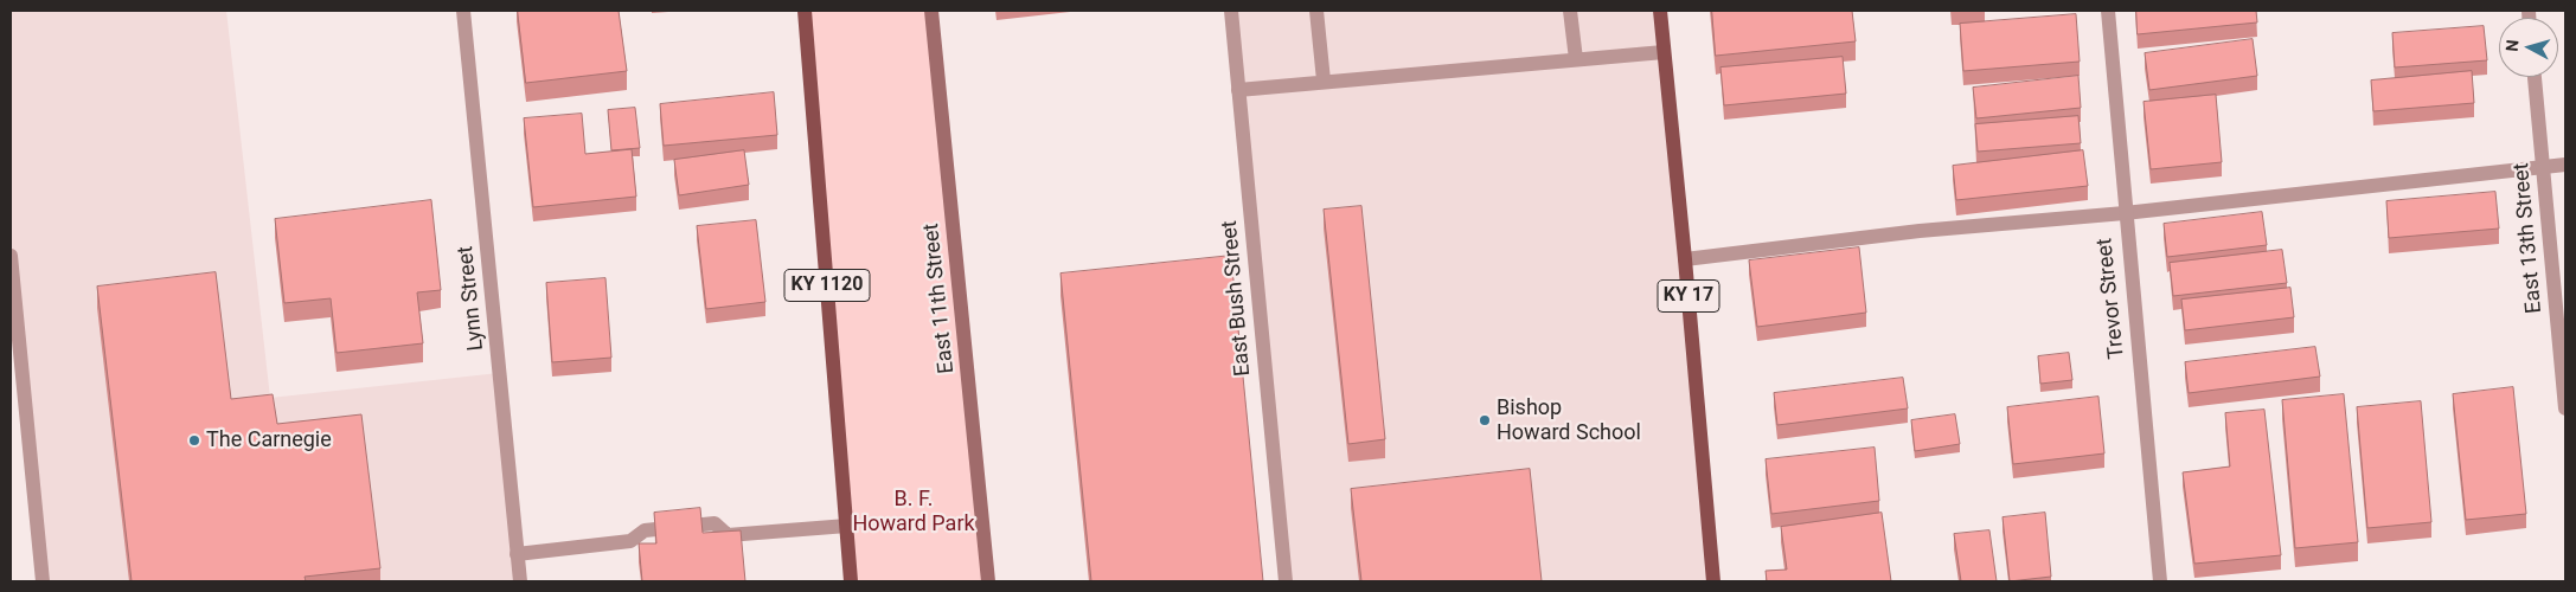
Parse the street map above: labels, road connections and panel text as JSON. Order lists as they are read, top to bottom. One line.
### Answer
{"streets":{"main road":["KY 1120","KY 17","East 11th Street"],"street":["East 13th Street","Lynn Street","East Bush Street","Trevor Street"]},"parks":["B. F. Howard Park"],"places":["Bishop Howard School","The Carnegie"],"north":"left"}
